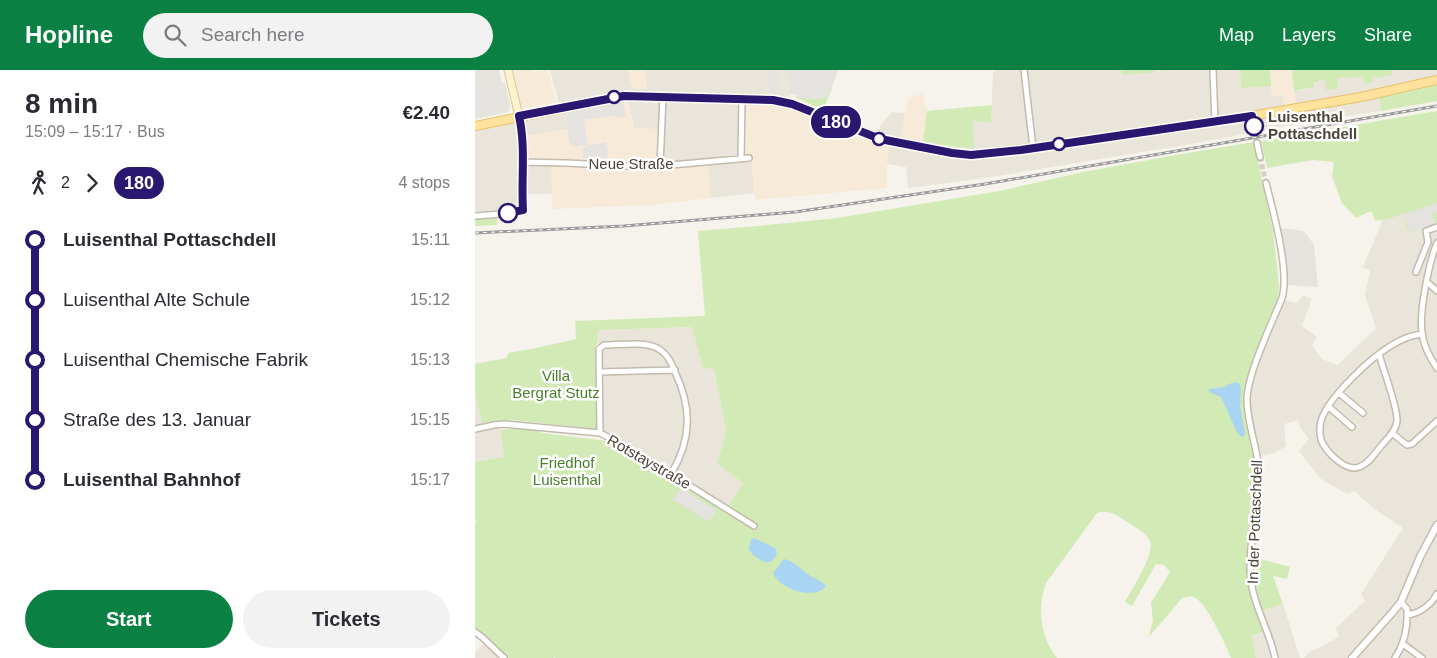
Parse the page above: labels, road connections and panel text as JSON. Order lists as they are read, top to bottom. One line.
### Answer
{"streets":{"street":["Neue Straße","Rotstaystraße","In der Pottaschdell"]},"parks":["Villa Bergrat Stutz","Friedhof Luisenthal"],"places":["Luisenthal Pottaschdell"],"lines":["bus line 180"],"page":{"header":"Hopline","search":"Search here","nav":["Map","Layers","Share"],"heading":["8 min","15:09 – 15:17 · Bus","€2.40"],"on_map":"180","legs":["2","180","4 stops"],"list":[{"name":"Luisenthal Pottaschdell","value":"15:11"},{"name":"Luisenthal Alte Schule","value":"15:12"},{"name":"Luisenthal Chemische Fabrik","value":"15:13"},{"name":"Straße des 13. Januar","value":"15:15"},{"name":"Luisenthal Bahnhof","value":"15:17"}],"buttons":["Start","Tickets"]}}
